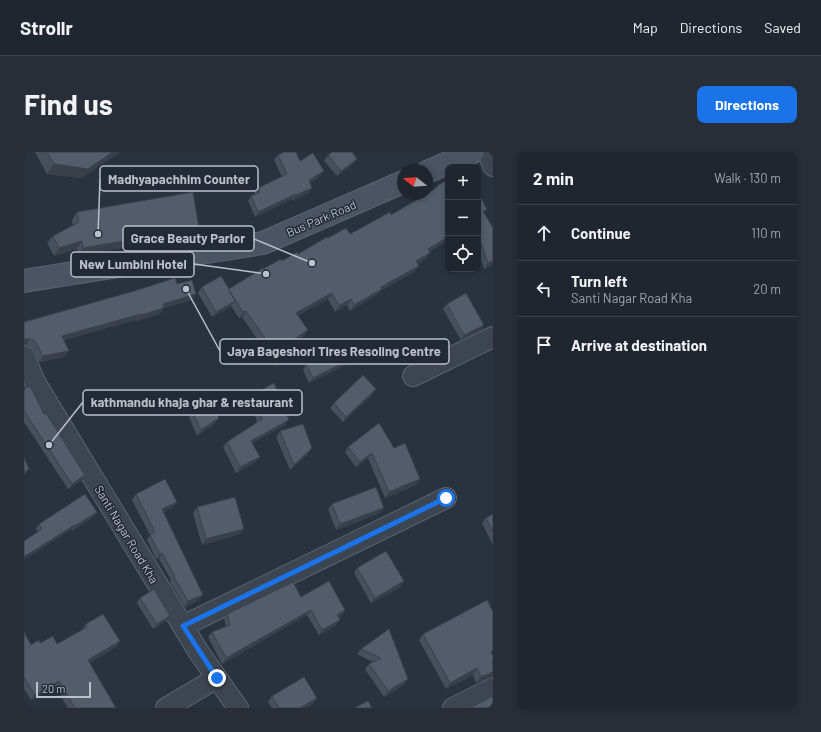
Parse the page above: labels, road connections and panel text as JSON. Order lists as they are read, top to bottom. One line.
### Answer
{"streets":{"main road":["Bus Park Road"],"street":["Santi Nagar Road Kha"]},"places":["Madhyapachhim Counter","Grace Beauty Parlor","New Lumbini Hotel","Jaya Bageshori Tires Resoling Centre","kathmandu khaja ghar & restaurant"],"scale_bar":"20 m","north":"left","page":{"header":"Strollr","nav":["Map","Directions","Saved"],"buttons":"Directions","title":"Find us","heading":["2 min","Walk · 130 m"],"map_buttons":["+","−"],"list":[["Continue","110 m"],["Turn left","Santi Nagar Road Kha","20 m"],"Arrive at destination"],"scale":"20 m"}}
